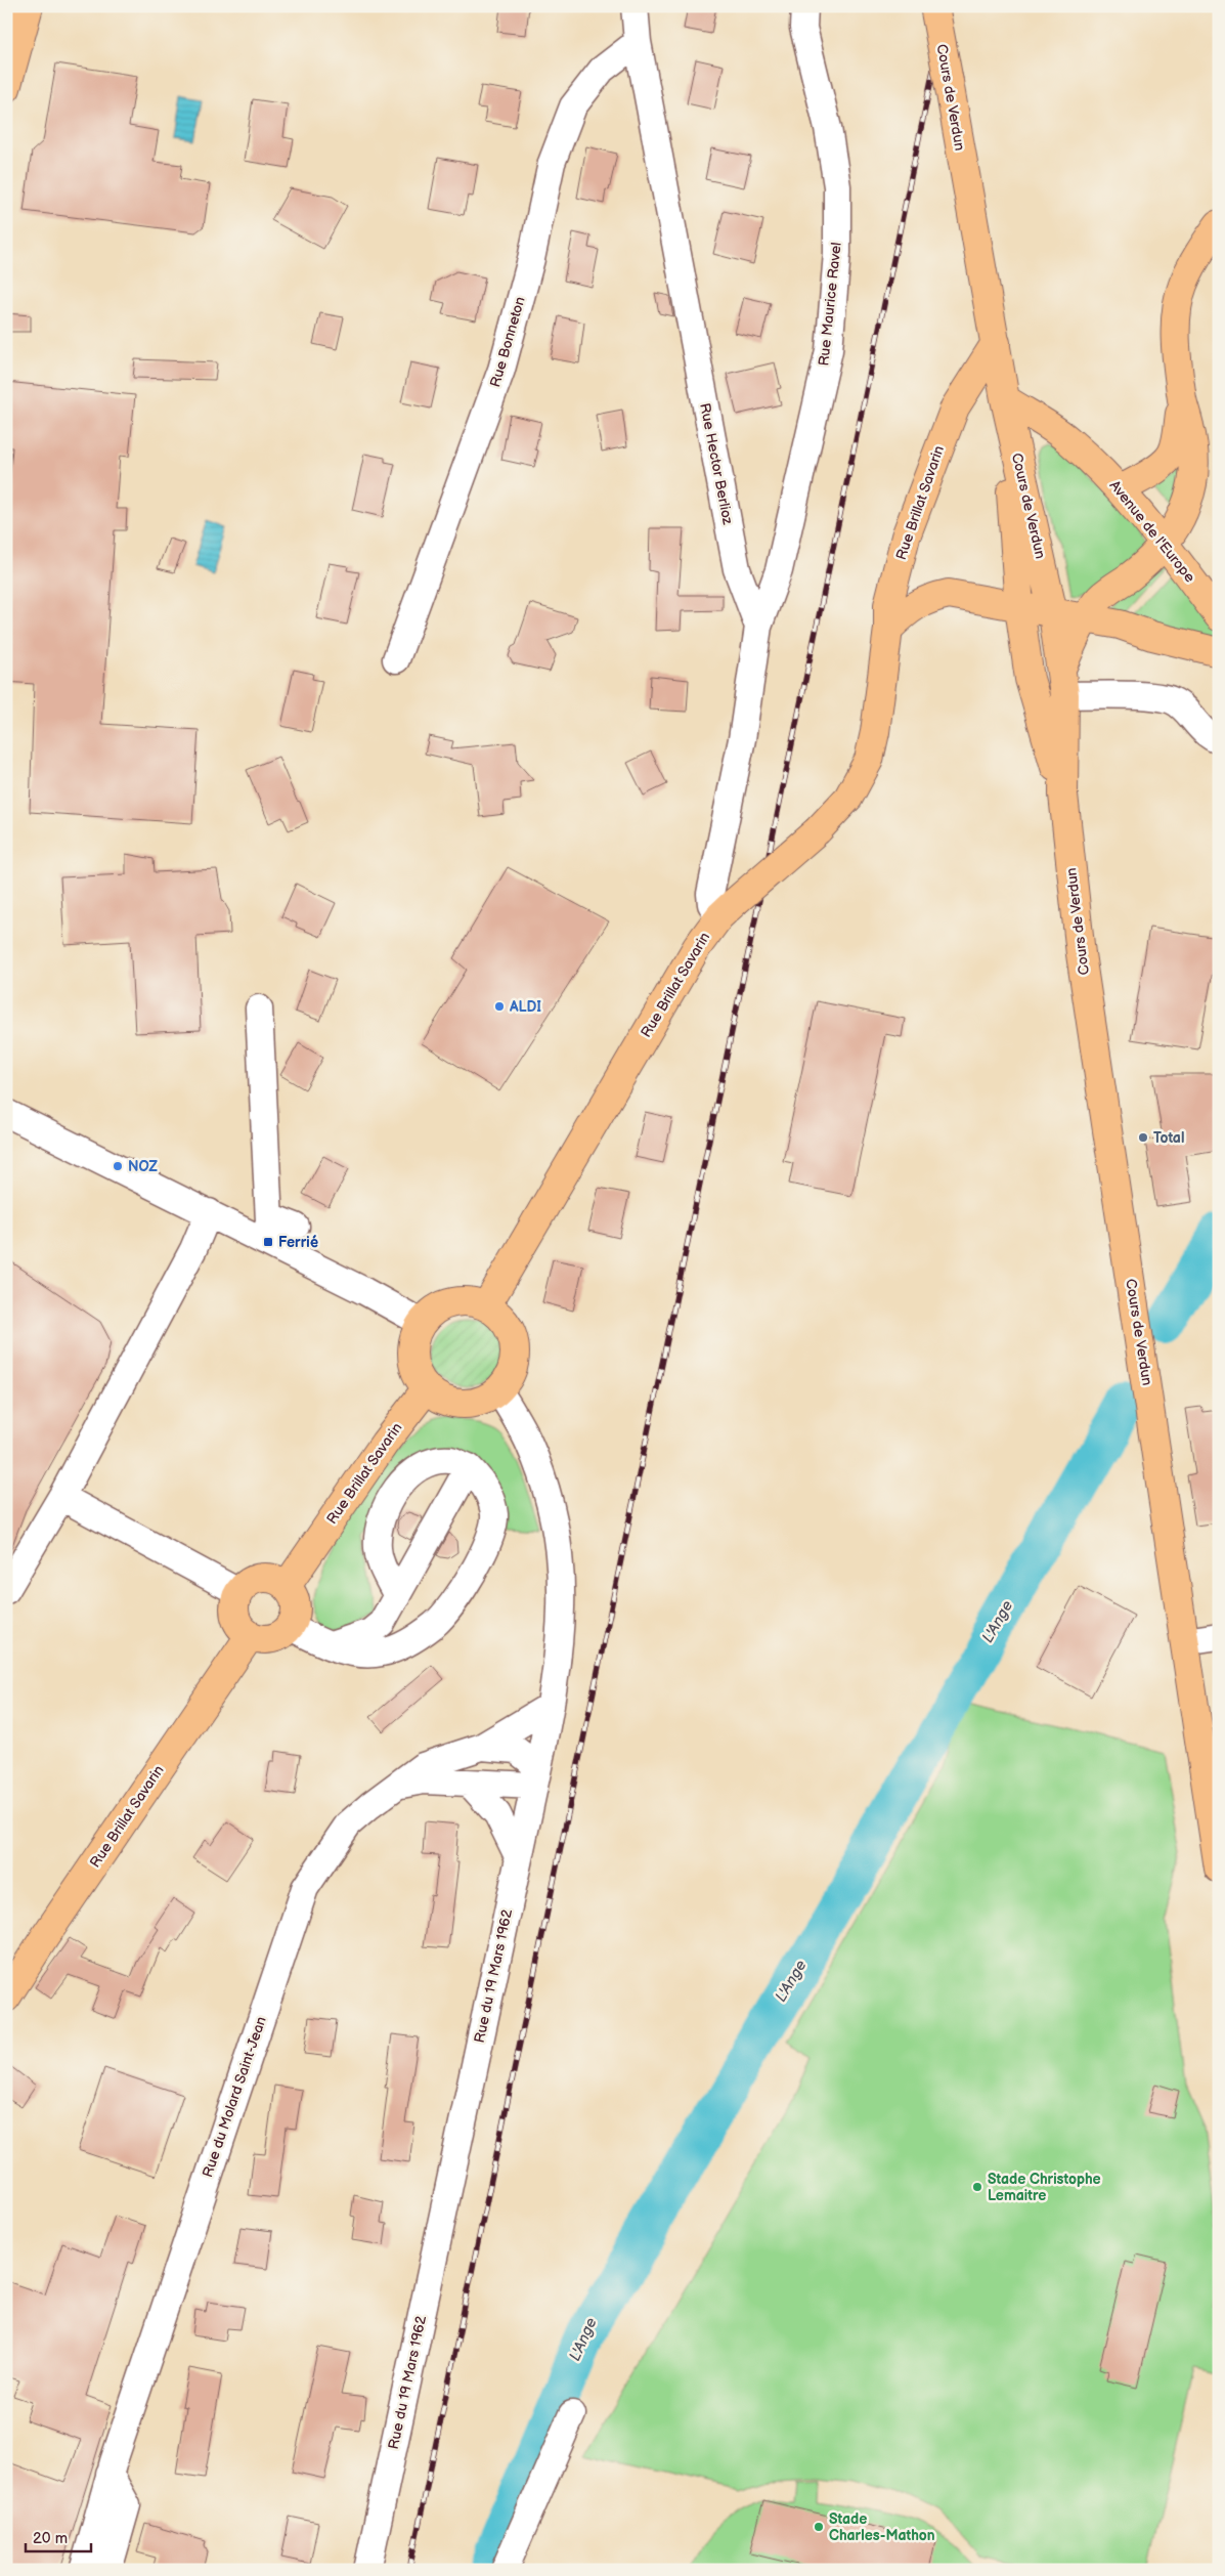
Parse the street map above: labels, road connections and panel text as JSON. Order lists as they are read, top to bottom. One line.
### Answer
{"streets":{"main road":["Cours de Verdun","Rue Brillat Savarin","Avenue de l'Europe"],"street":["Rue Maurice Ravel","Rue Bonneton","Rue Hector Berlioz","Rue du 19 Mars 1962","Rue du Molard Saint-Jean"]},"crossings":[["Cours de Verdun","Rue Brillat Savarin"],["Cours de Verdun","Avenue de l'Europe"],["Rue Maurice Ravel","Rue Hector Berlioz"],["Rue Bonneton","Rue Hector Berlioz"],["Rue Hector Berlioz","Rue Brillat Savarin"],["Rue Brillat Savarin","Rue du 19 Mars 1962"],["Rue du 19 Mars 1962","Rue du Molard Saint-Jean"]],"water":["L'Ange"],"places":{"other":["ALDI","Total","NOZ","Stade Christophe Lemaitre","Stade Charles-Mathon"],"transit":["Ferrié"]},"scale_bar":"20 m"}
